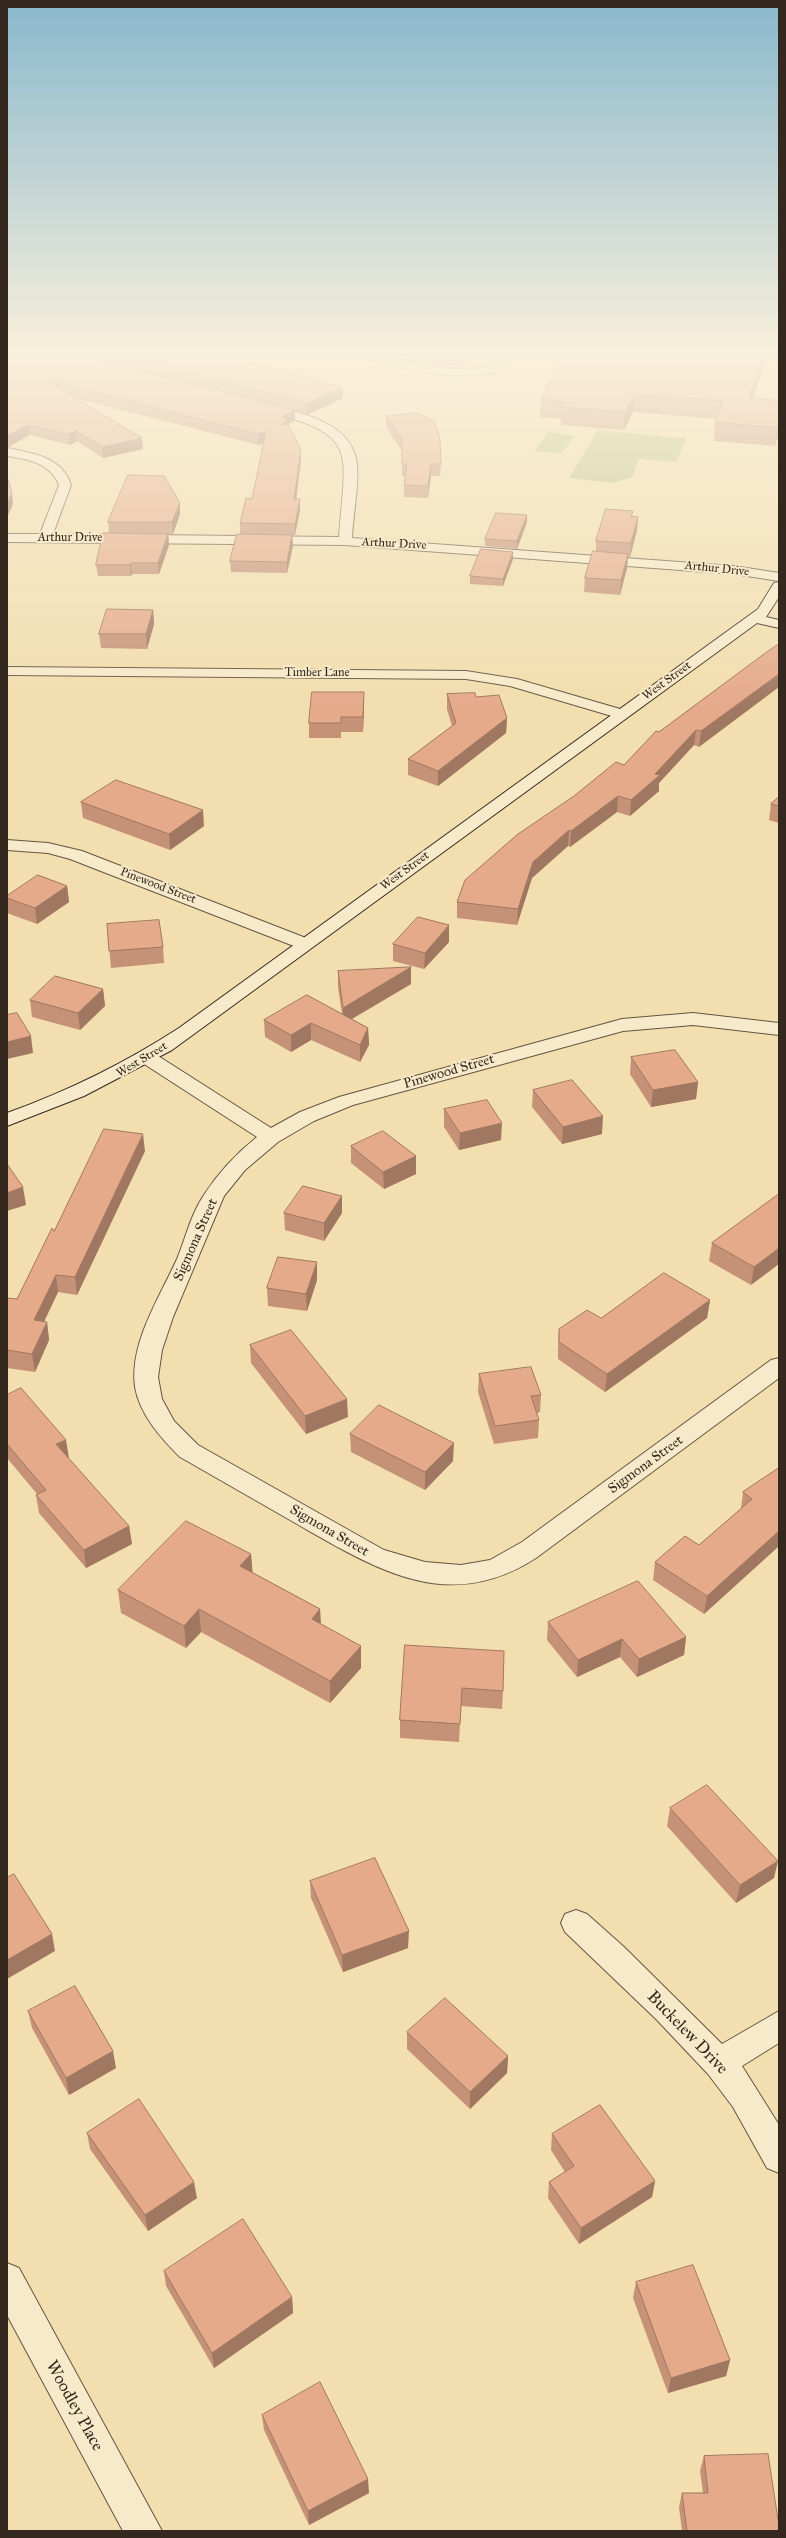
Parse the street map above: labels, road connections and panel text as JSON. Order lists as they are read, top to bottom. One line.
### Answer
{"streets":{"street":["Arthur Drive","Timber Lane","West Street","Pinewood Street","Sigmona Street","Buckelew Drive","Woodley Place"]},"crossings":[["Timber Lane","West Street"],["West Street","Pinewood Street"],["Pinewood Street","Sigmona Street"]]}
